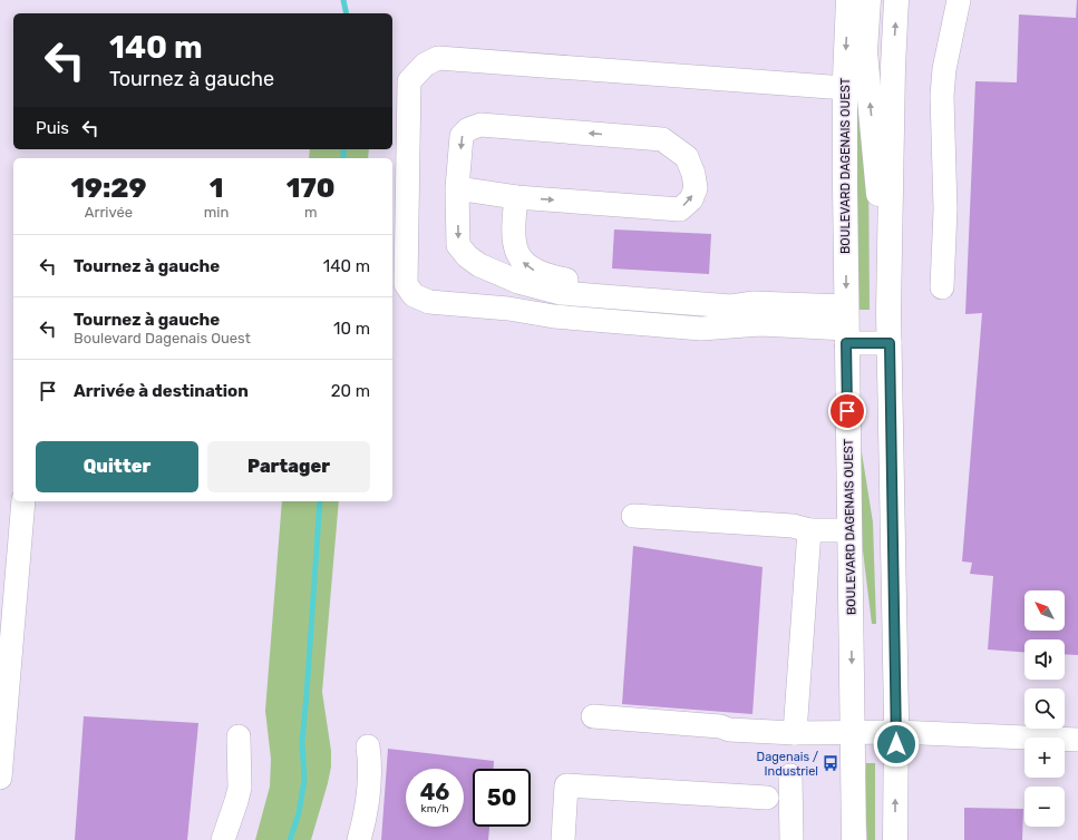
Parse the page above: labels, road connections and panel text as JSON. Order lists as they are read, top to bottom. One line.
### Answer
{"streets":{"main road":["BOULEVARD DAGENAIS OUEST"]},"places":{"bus stop":["Dagenais / Industriel"]},"north":"top left","page":{"turn":["140 m","Tournez à gauche"],"then":"Puis","eta":["19:29","Arrivée","1","min","170","m"],"list":[{"name":"Tournez à gauche","value":"140 m"},{"name":"Tournez à gauche","note":"Boulevard Dagenais Ouest","value":"10 m"},{"name":"Arrivée à destination","value":"20 m"}],"buttons":["Quitter","Partager"],"map_buttons":["+","−"],"speed":"46 km/h","limit":"50"}}
